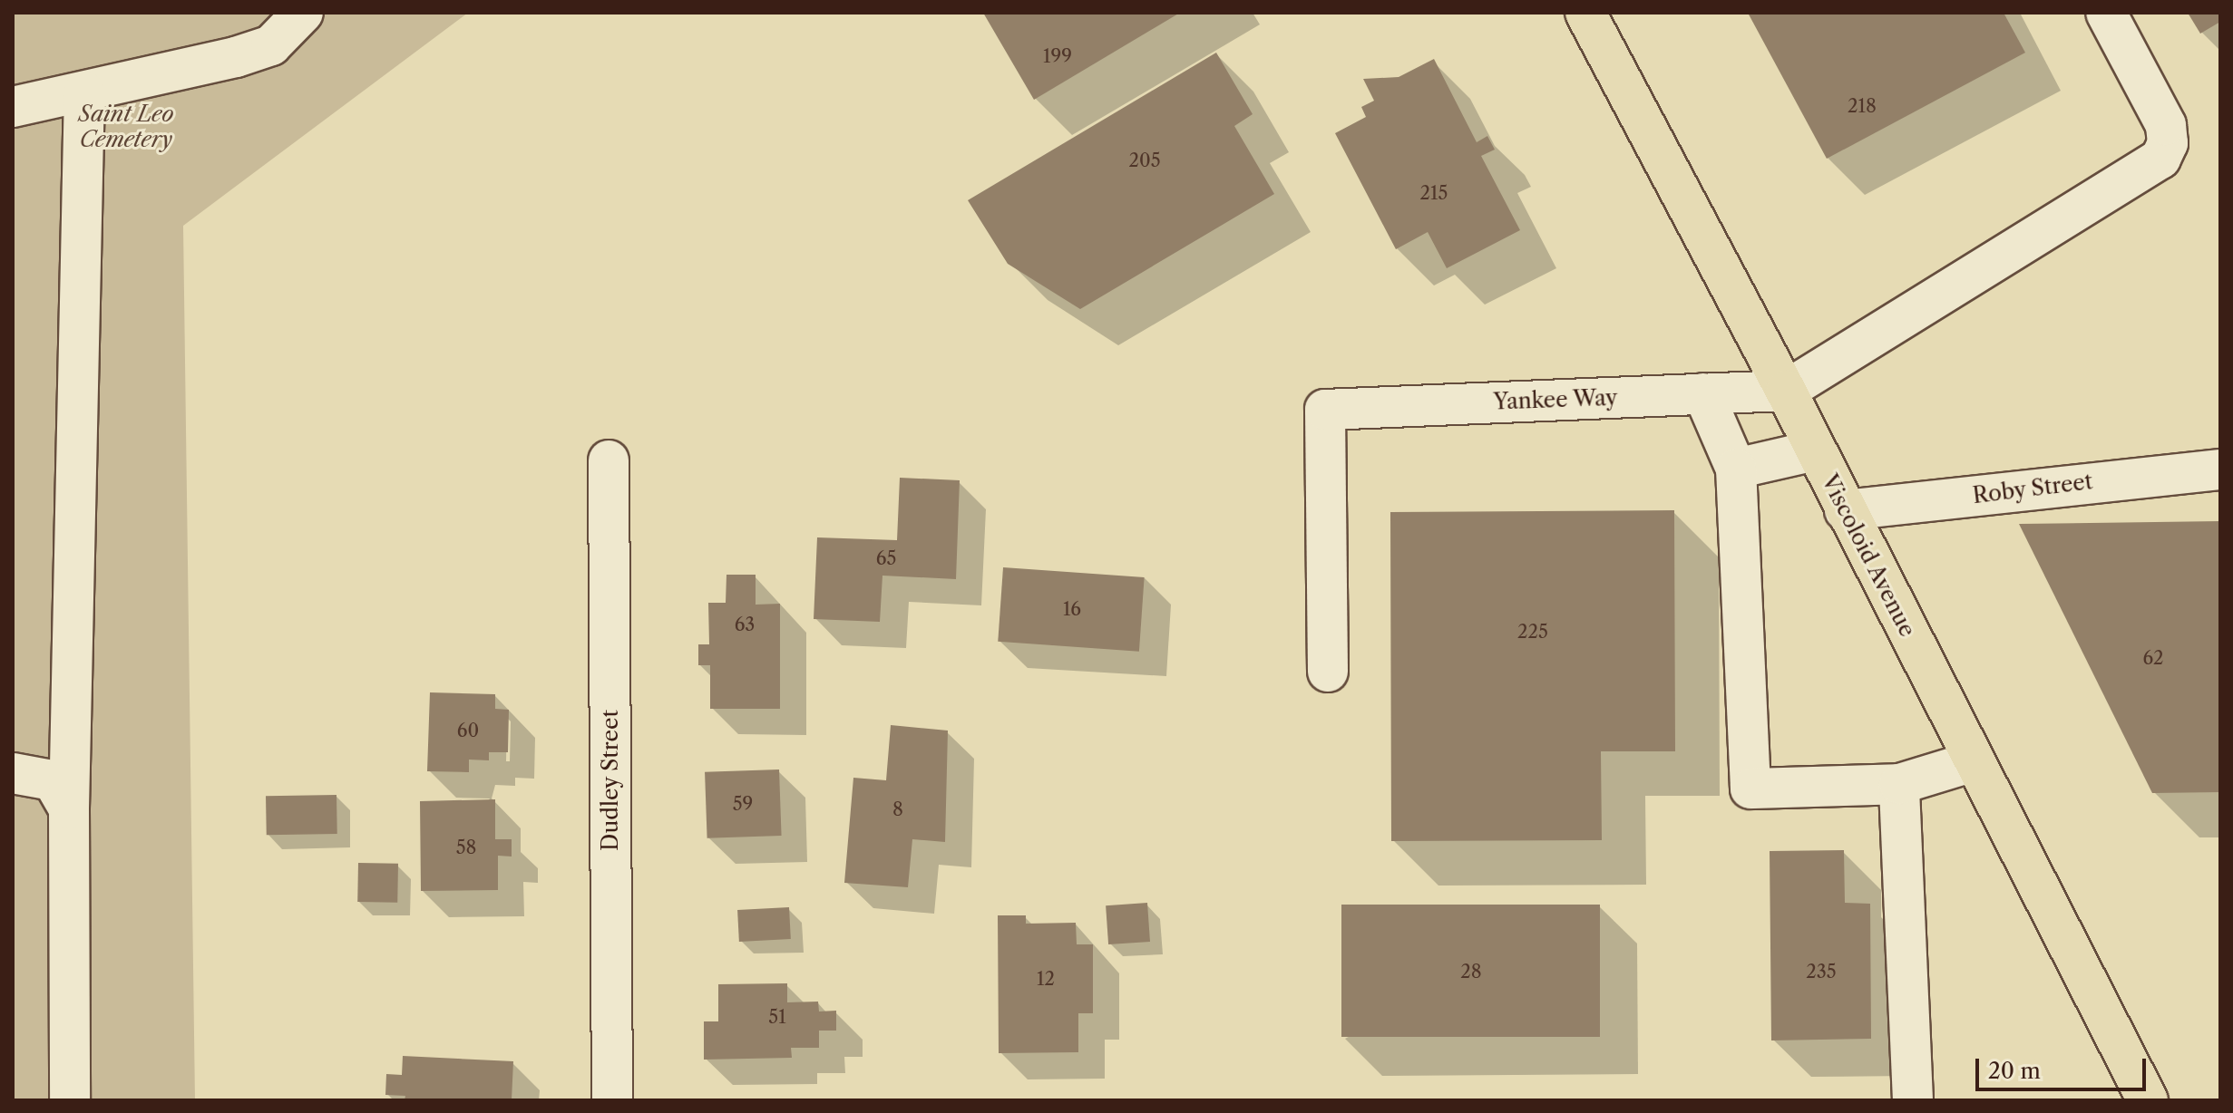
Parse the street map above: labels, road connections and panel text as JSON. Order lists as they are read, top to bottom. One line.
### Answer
{"streets":{"main road":["Viscoloid Avenue"],"street":["Yankee Way","Roby Street","Dudley Street"]},"crossings":[["Yankee Way","Viscoloid Avenue"],["Roby Street","Viscoloid Avenue"]],"parks":["Saint Leo Cemetery"],"house_numbers":["199","218","205","215","65","16","63","225","62","60","59","8","58","28","235","12","51"],"scale_bar":"20 m"}
